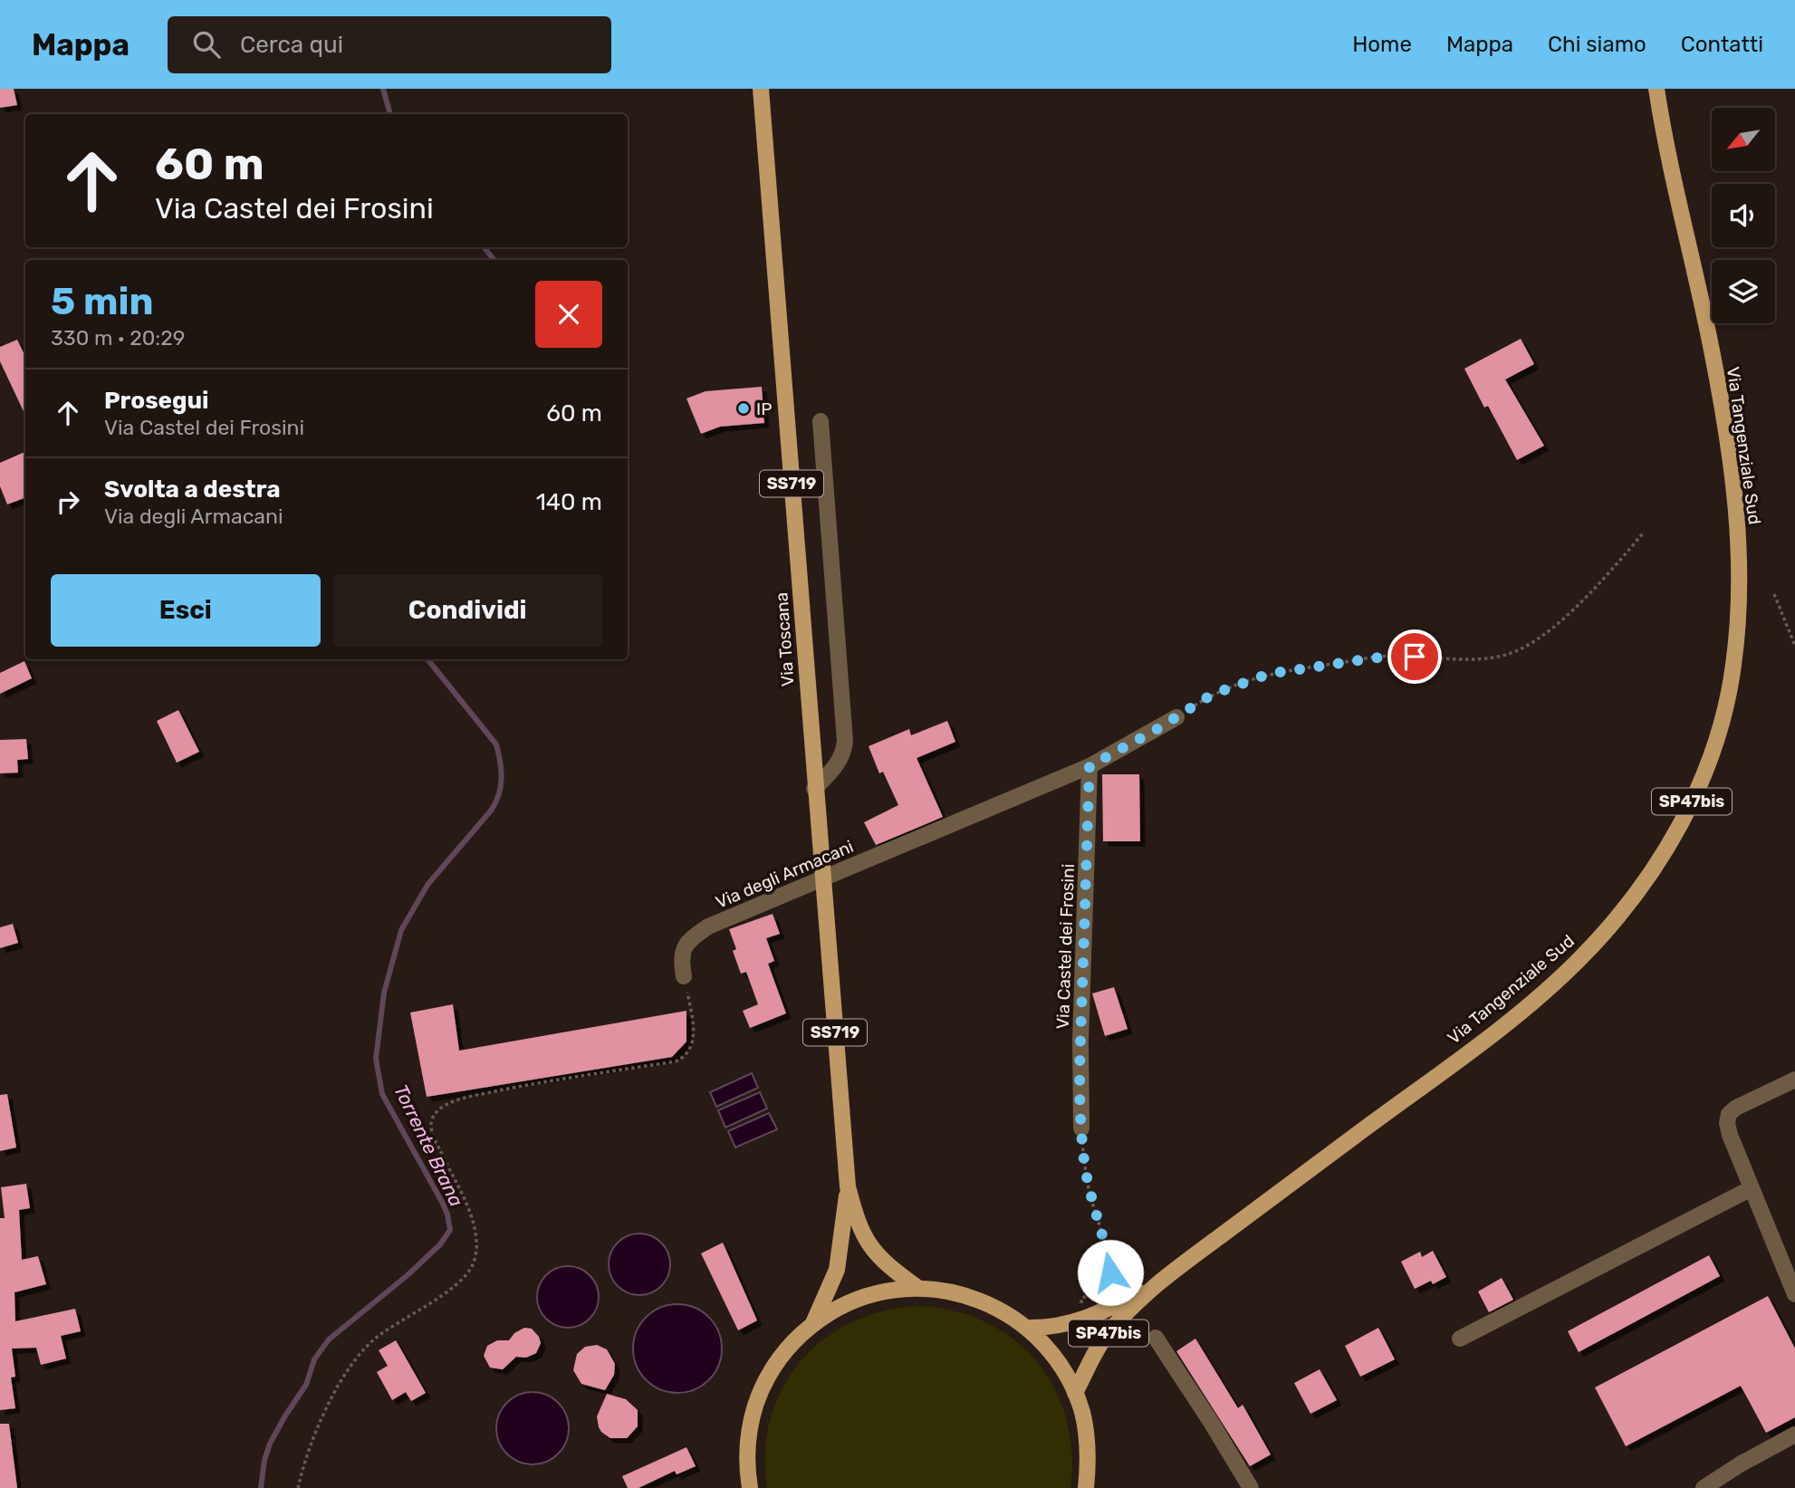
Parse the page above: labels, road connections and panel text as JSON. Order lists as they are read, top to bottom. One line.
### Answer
{"streets":{"main road":["Via Tangenziale Sud","SS719","Via Toscana","SP47bis"],"street":["Via degli Armacani","Via Castel dei Frosini"]},"crossings":[["Via Tangenziale Sud","SS719"],["SS719","Via Toscana"],["Via Toscana","Via degli Armacani"],["Via degli Armacani","Via Castel dei Frosini"]],"water":["Torrente Brana"],"places":["IP"],"north":"bottom left","page":{"header":"Mappa","search":"Cerca qui","nav":["Home","Mappa","Chi siamo","Contatti"],"turn":["60 m","Via Castel dei Frosini"],"heading":["5 min","330 m · 20:29"],"list":[{"name":"Prosegui","note":"Via Castel dei Frosini","value":"60 m"},{"name":"Svolta a destra","note":"Via degli Armacani","value":"140 m"}],"buttons":["Esci","Condividi"]}}
